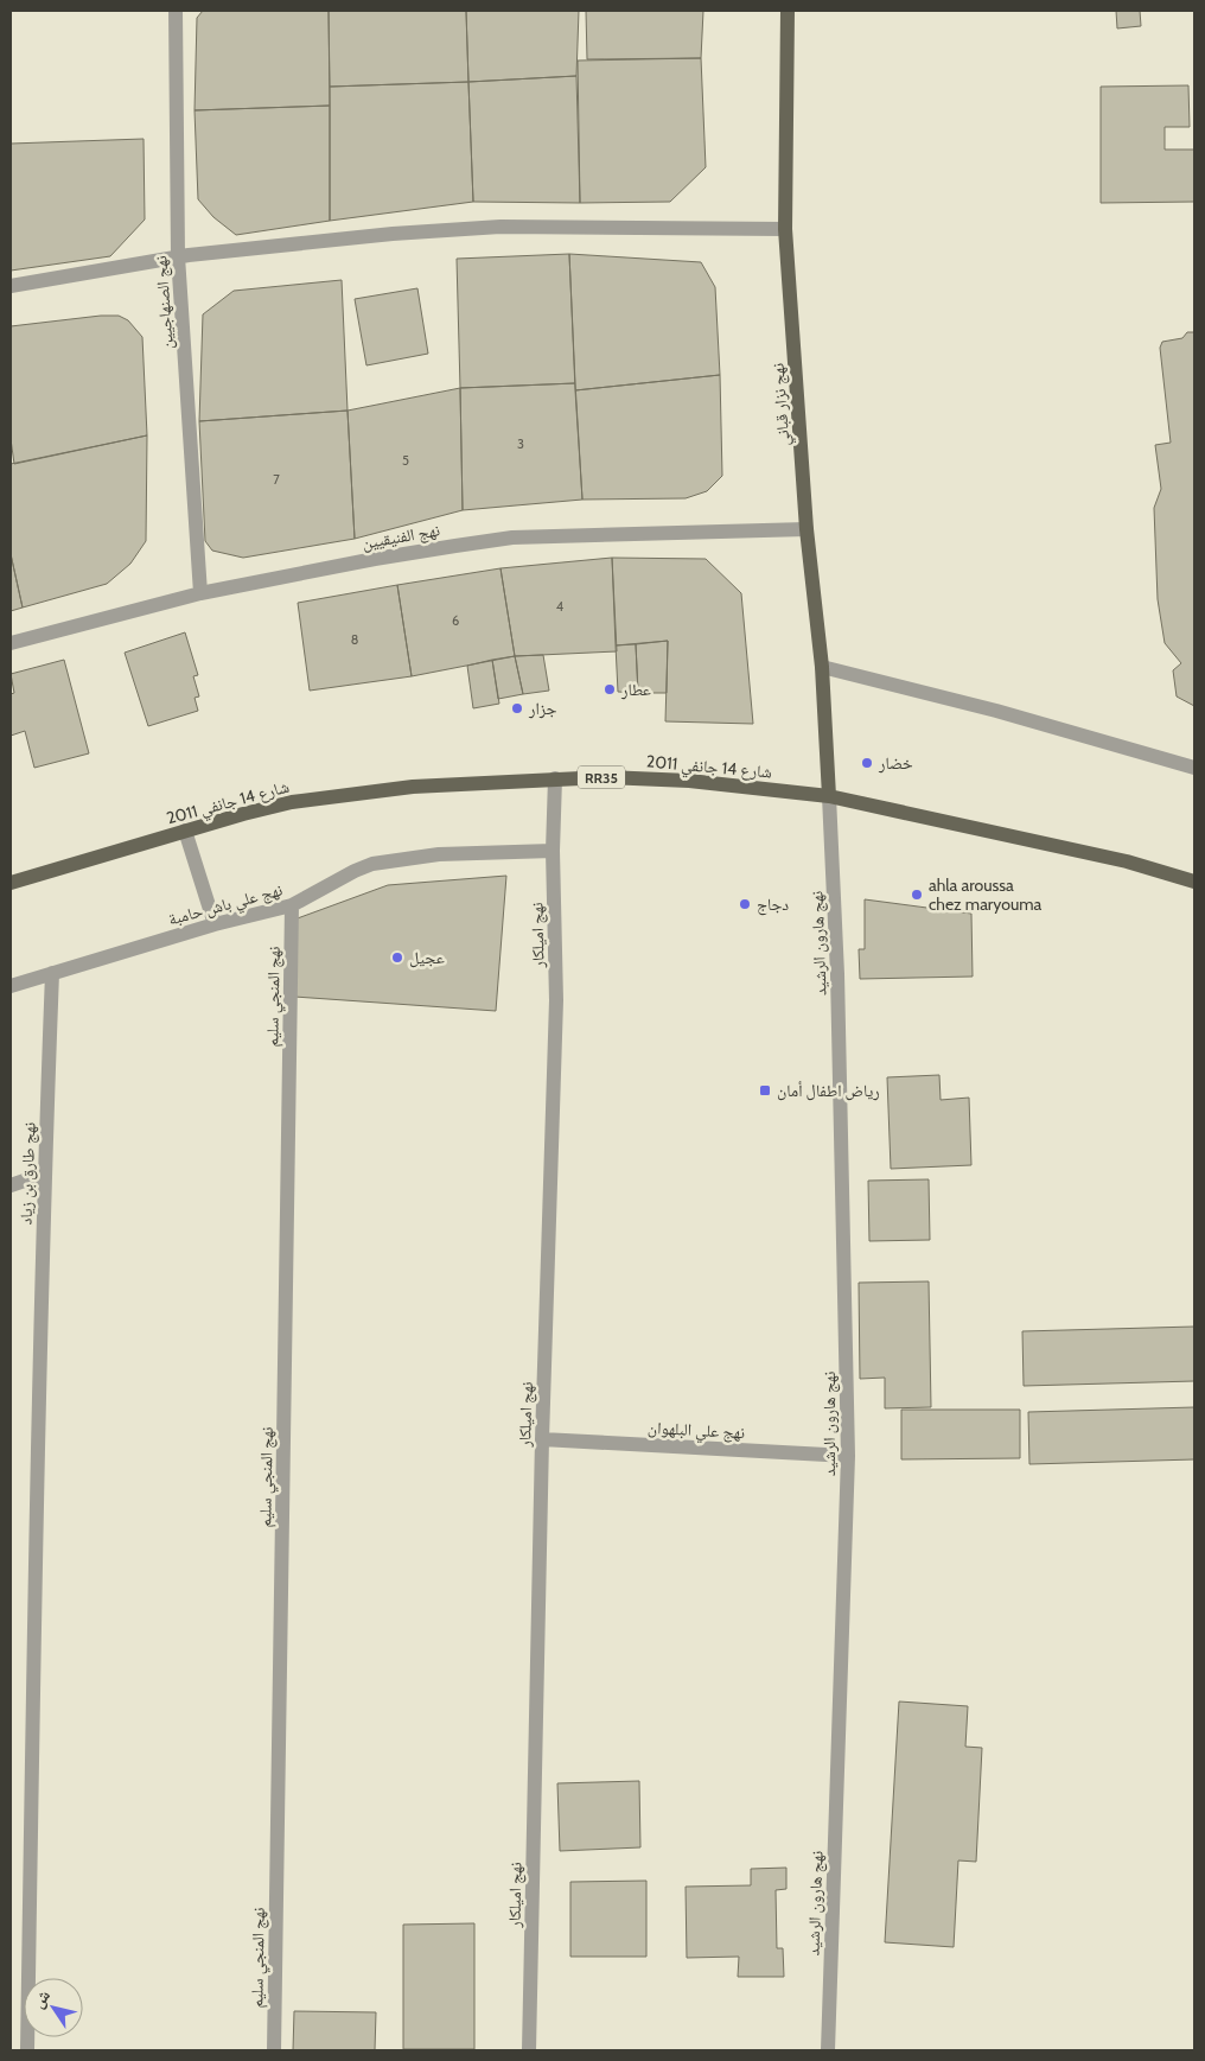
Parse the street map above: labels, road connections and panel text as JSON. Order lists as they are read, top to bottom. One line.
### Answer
{"streets":{"main road":["نهج نزار قباني","شارع 14 جانفي 2011","RR35"],"street":["نهج الصنهاجيين","نهج الفنيقيين","نهج علي باش حامبة","نهج اميلكار","نهج هارون الرشيد","نهج المنجي سليم","نهج طارق بن زياد","نهج علي البلهوان"]},"crossings":[["نهج الصنهاجيين","نهج الفنيقيين"],["نهج نزار قباني","نهج الفنيقيين"],["نهج نزار قباني","شارع 14 جانفي 2011"],["نهج نزار قباني","نهج هارون الرشيد"],["شارع 14 جانفي 2011","نهج اميلكار"],["شارع 14 جانفي 2011","نهج هارون الرشيد"],["نهج علي باش حامبة","نهج اميلكار"],["نهج علي باش حامبة","نهج المنجي سليم"],["نهج علي باش حامبة","نهج طارق بن زياد"],["نهج اميلكار","نهج علي البلهوان"],["نهج هارون الرشيد","نهج علي البلهوان"]],"places":{"other":["عطار","جزار","خضار","ahla aroussa chez maryouma","دجاج","عجيل"],"transit":["رياض اطفال أمان"]},"house_numbers":["3","5","7","4","6","8"],"north":"top left"}
